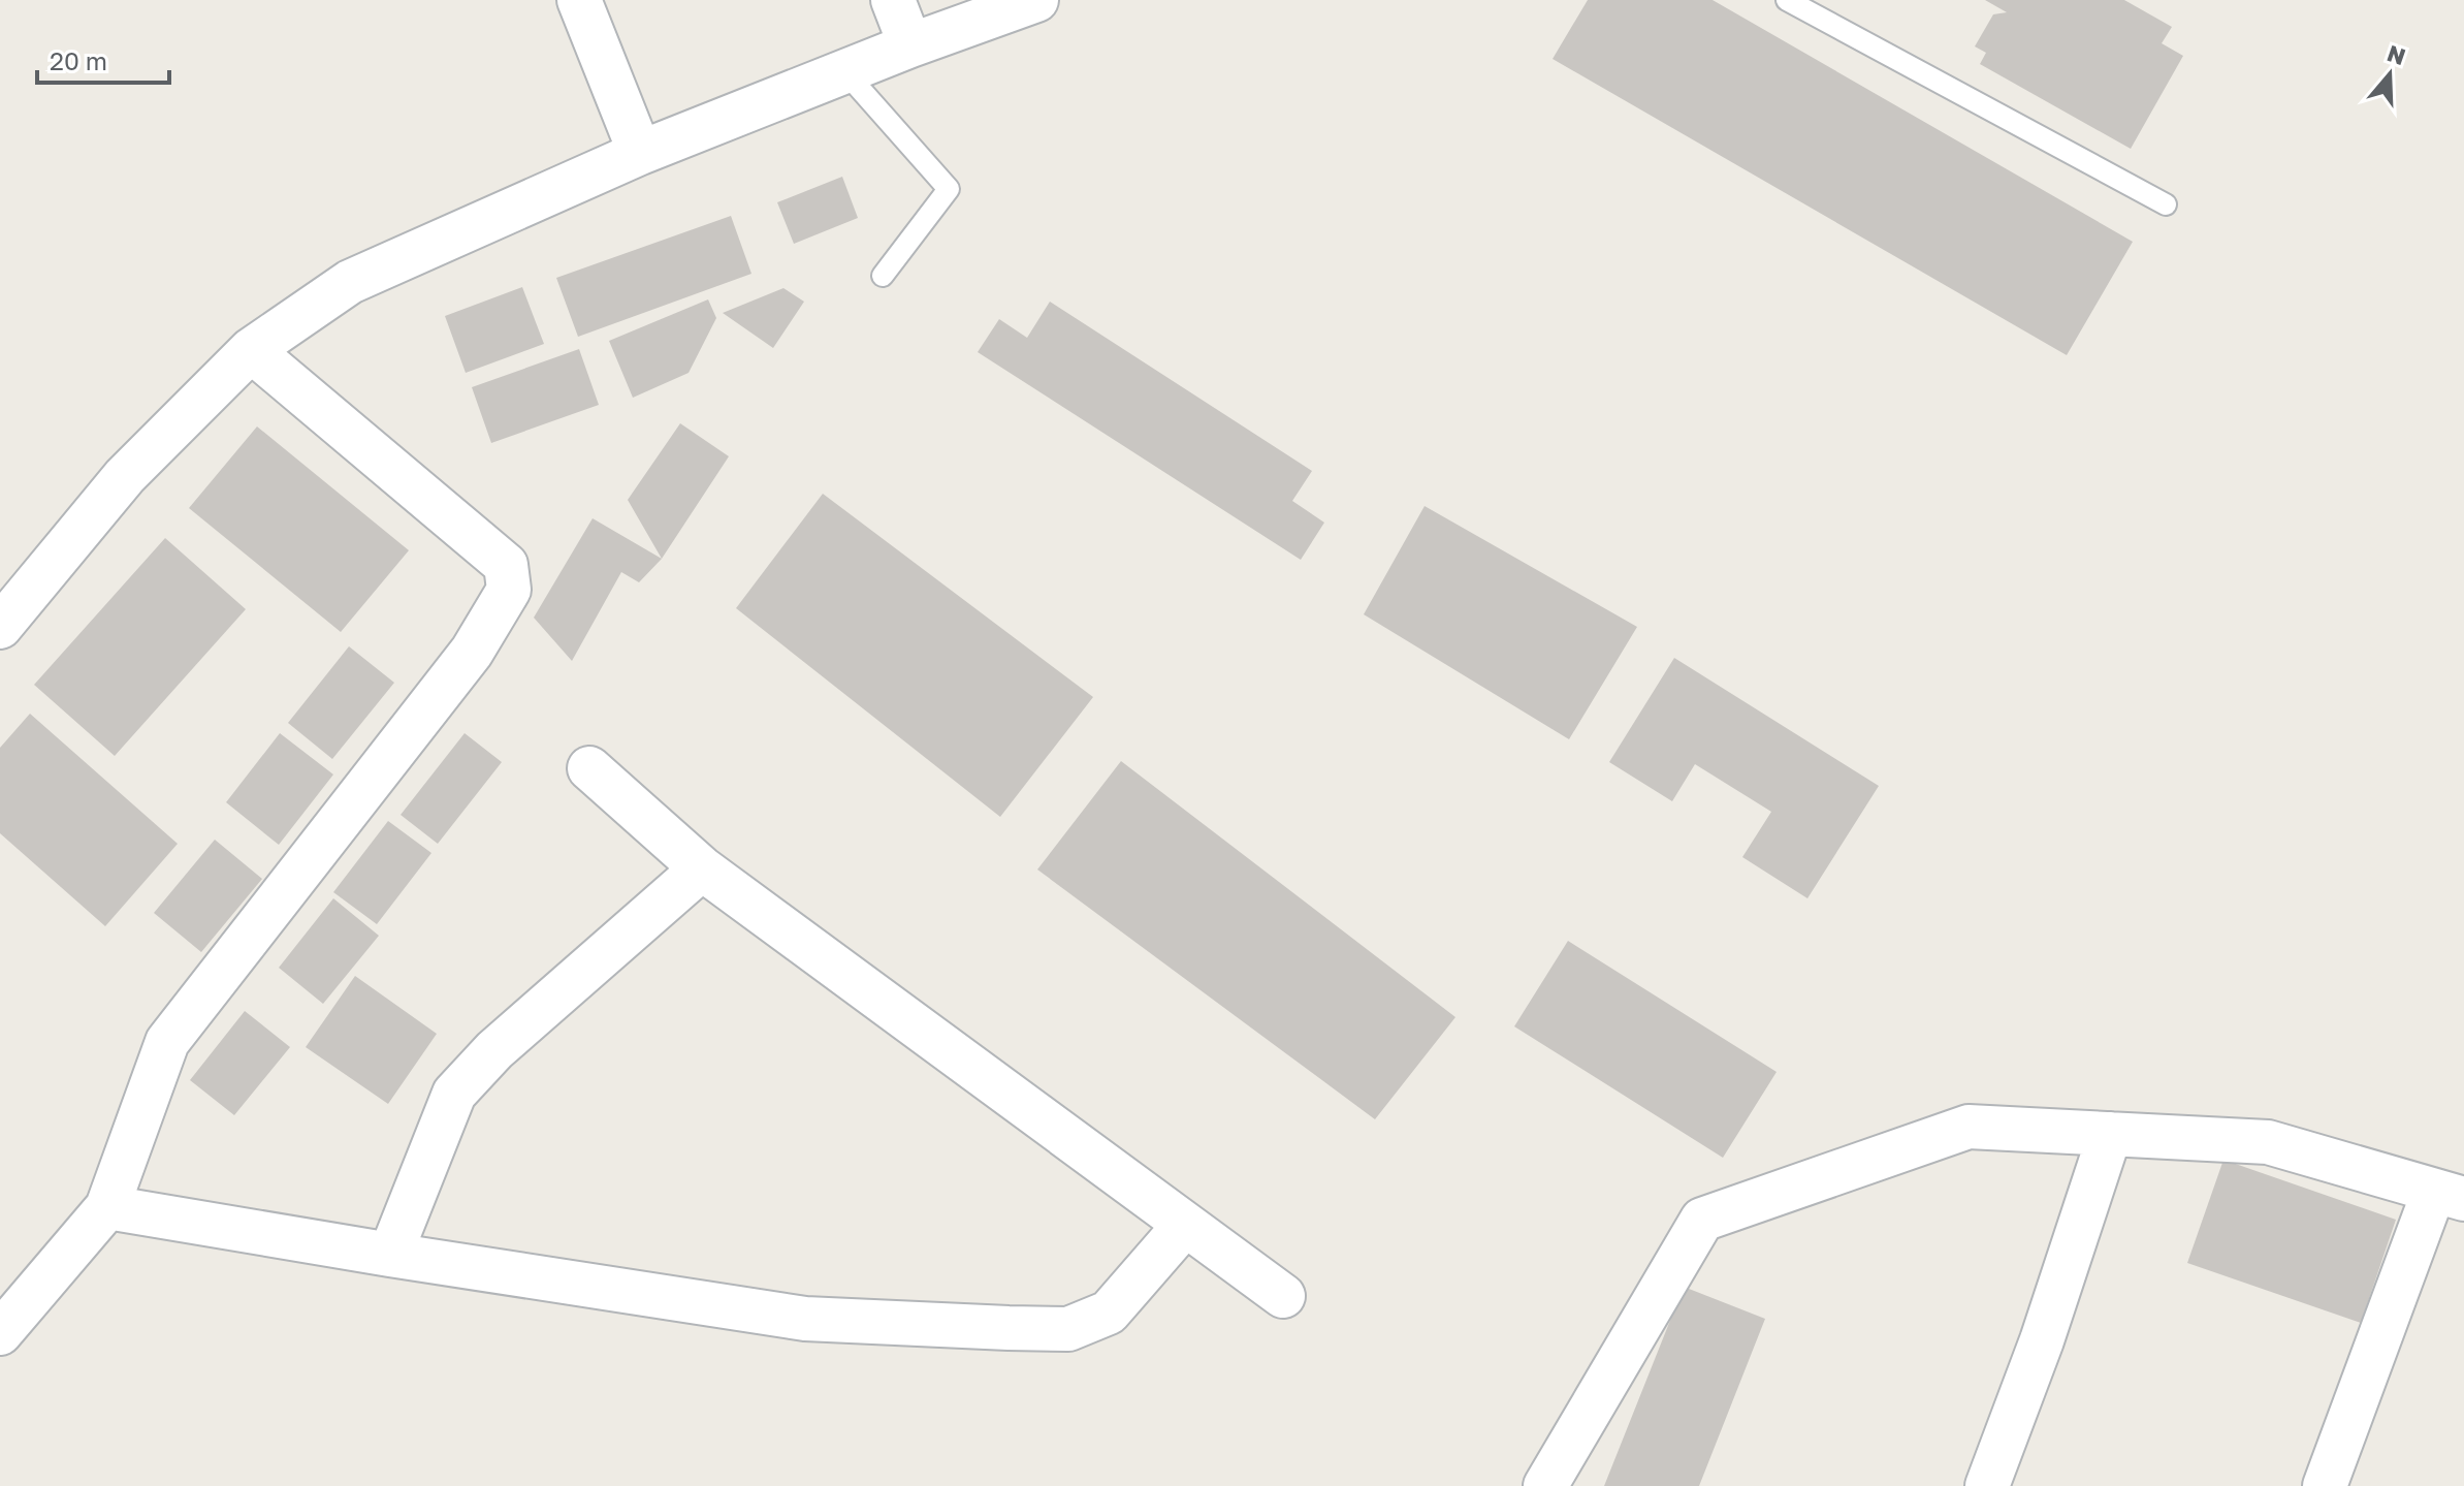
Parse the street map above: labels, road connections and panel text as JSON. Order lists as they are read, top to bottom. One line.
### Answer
{"scale_bar":"20 m","north":"top"}
